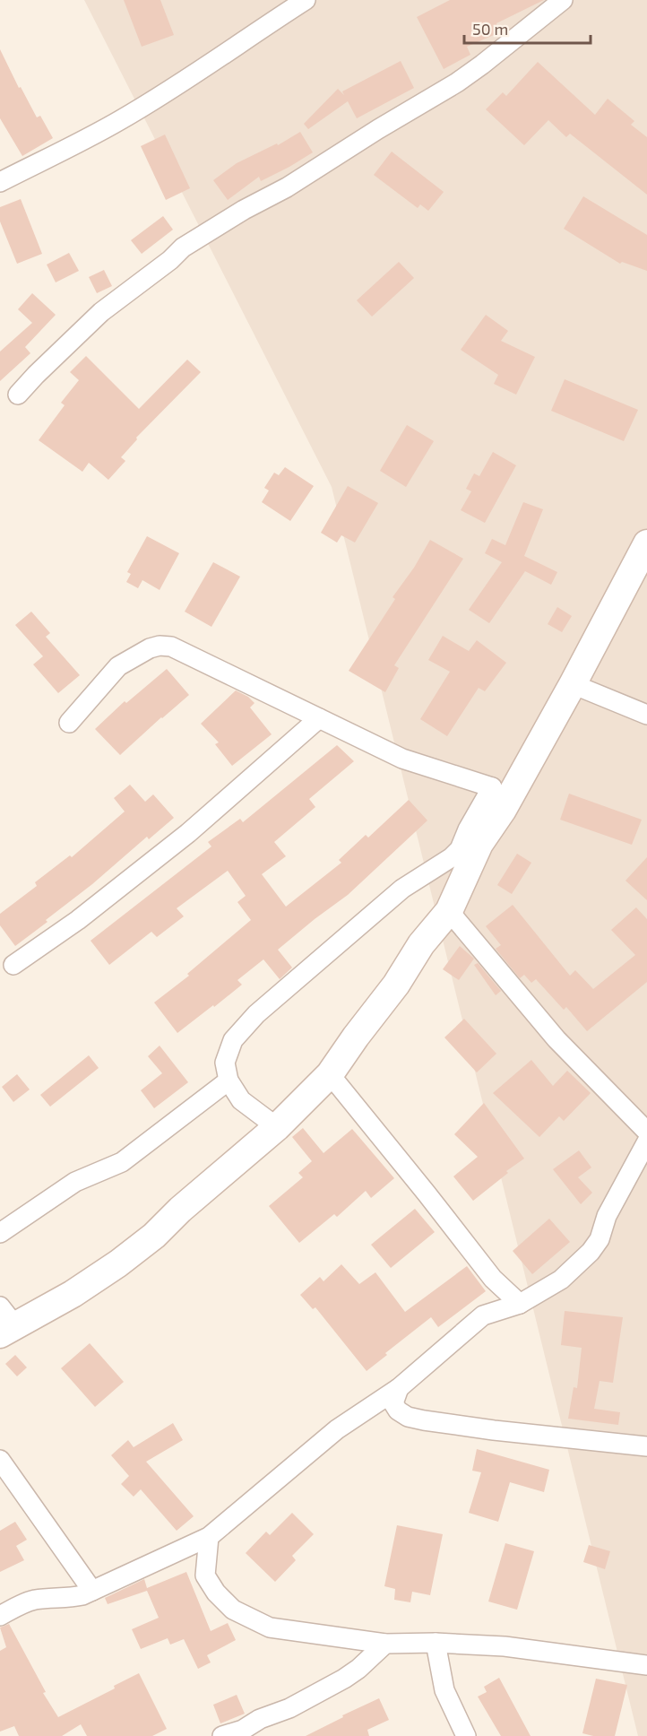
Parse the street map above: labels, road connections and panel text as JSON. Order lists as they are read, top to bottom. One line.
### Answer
{"scale_bar":"50 m"}
